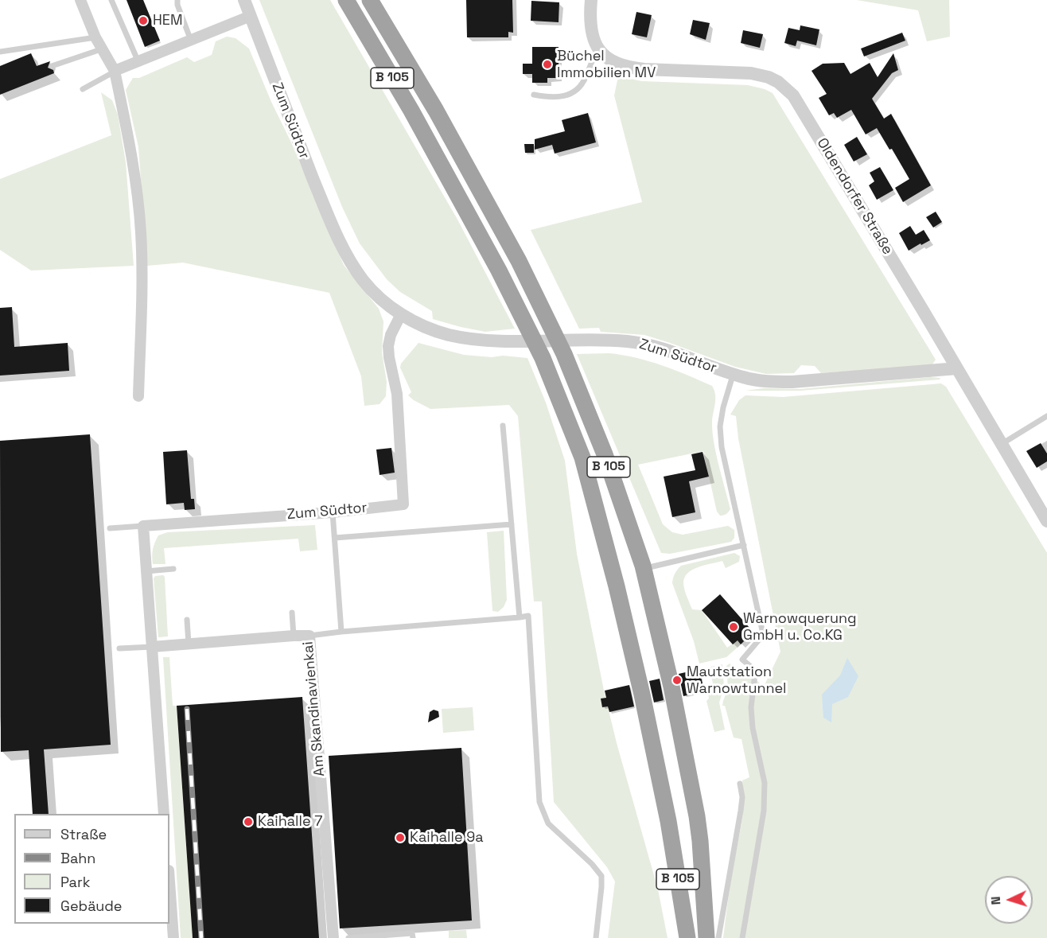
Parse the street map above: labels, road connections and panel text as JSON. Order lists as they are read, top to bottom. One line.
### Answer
{"streets":{"highway":["B 105"],"street":["Zum Südtor","Oldendorfer Straße","Am Skandinavienkai"]},"crossings":[["Zum Südtor","Oldendorfer Straße"]],"places":["HEM","Büchel Immobilien MV","Warnowquerung GmbH u. Co.KG","Mautstation Warnowtunnel","Kaihalle 7","Kaihalle 9a"],"legend":["Straße","Bahn","Park","Gebäude"],"north":"left"}
